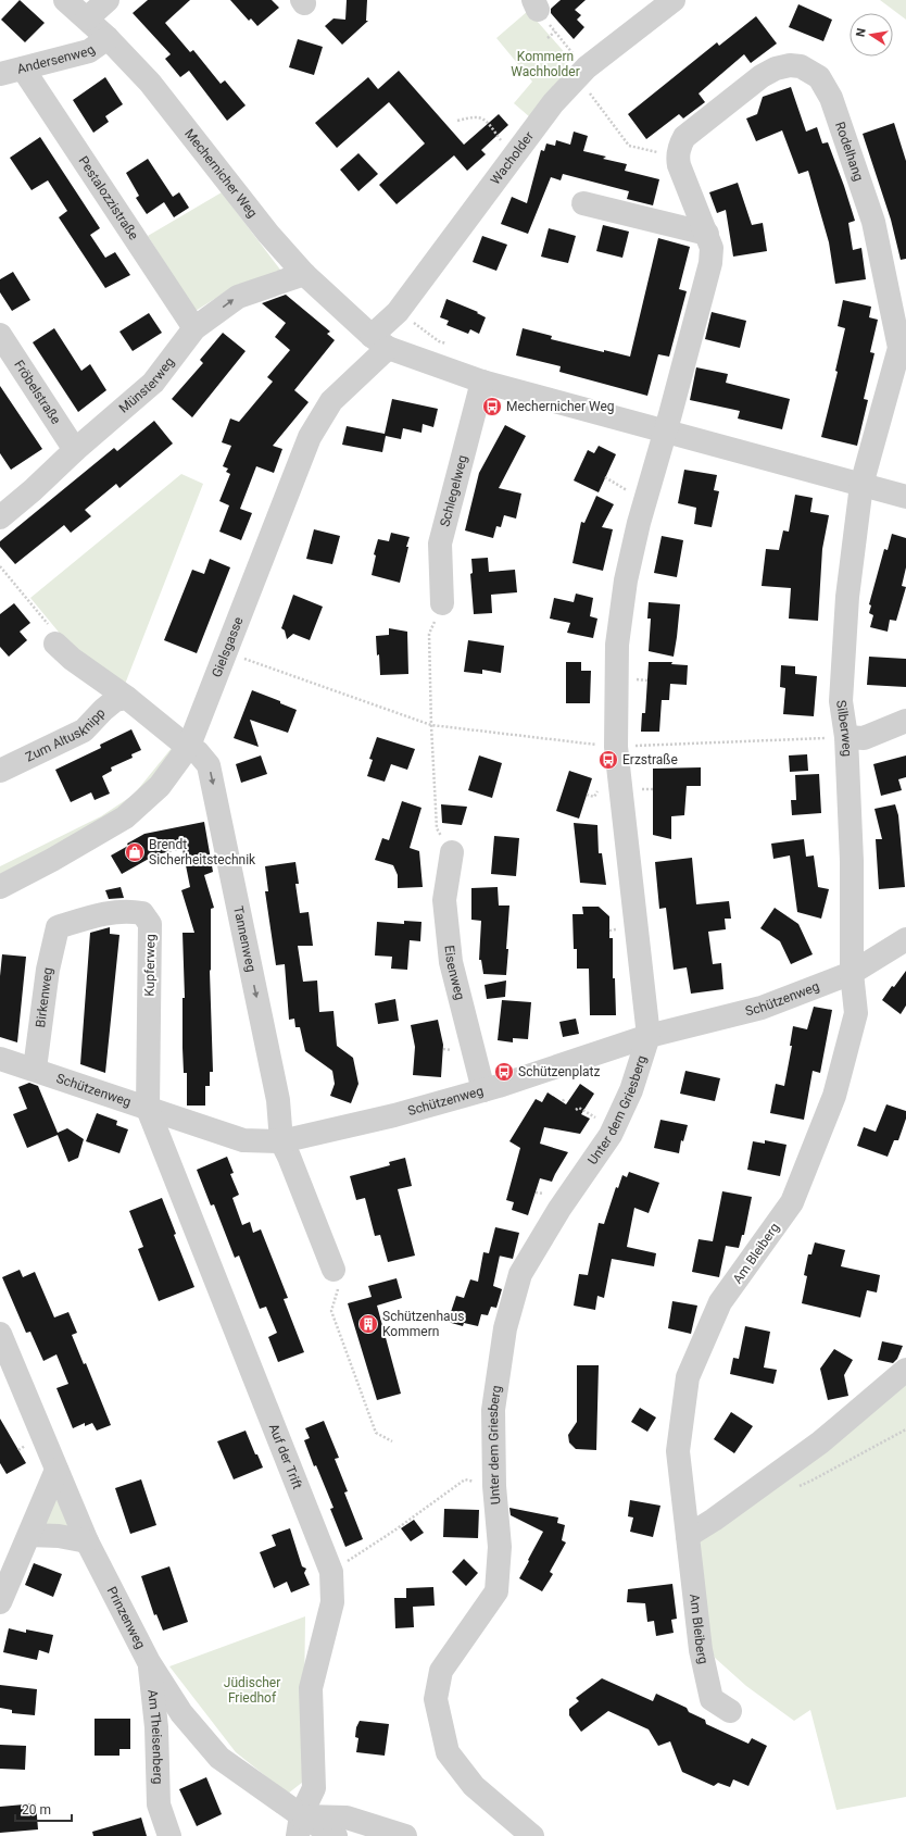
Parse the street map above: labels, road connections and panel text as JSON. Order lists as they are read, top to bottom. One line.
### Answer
{"streets":{"street":["Andersenweg","Rodelhang","Wacholder","Mechernicher Weg","Pestalozzistraße","Münsterweg","Fröbelstraße","Schlegelweg","Gielsgasse","Silberweg","Zum Altusknipp","Tannenweg","Kupferweg","Eisenweg","Birkenweg","Schützenweg","Unter dem Griesberg","Am Bleiberg","Auf der Trift","Prinzenweg","Am Theisenberg"]},"crossings":[["Andersenweg","Mechernicher Weg"],["Andersenweg","Pestalozzistraße"],["Rodelhang","Mechernicher Weg"],["Rodelhang","Silberweg"],["Wacholder","Mechernicher Weg"],["Wacholder","Gielsgasse"],["Mechernicher Weg","Münsterweg"],["Mechernicher Weg","Schlegelweg"],["Mechernicher Weg","Gielsgasse"],["Mechernicher Weg","Silberweg"],["Pestalozzistraße","Münsterweg"],["Münsterweg","Fröbelstraße"],["Gielsgasse","Tannenweg"],["Silberweg","Schützenweg"],["Silberweg","Am Bleiberg"],["Tannenweg","Schützenweg"],["Kupferweg","Birkenweg"],["Kupferweg","Schützenweg"],["Kupferweg","Auf der Trift"],["Eisenweg","Schützenweg"],["Birkenweg","Schützenweg"],["Schützenweg","Unter dem Griesberg"],["Schützenweg","Am Bleiberg"],["Schützenweg","Auf der Trift"],["Auf der Trift","Prinzenweg"],["Prinzenweg","Am Theisenberg"]],"one_way":["Tannenweg"],"parks":["Kommern Wachholder","Jüdischer Friedhof"],"places":{"bus stop":["Mechernicher Weg","Erzstraße","Schützenplatz"],"shop":["Brendt Sicherheitstechnik"],"building":["Schützenhaus Kommern"]},"scale_bar":"20 m","north":"left"}
